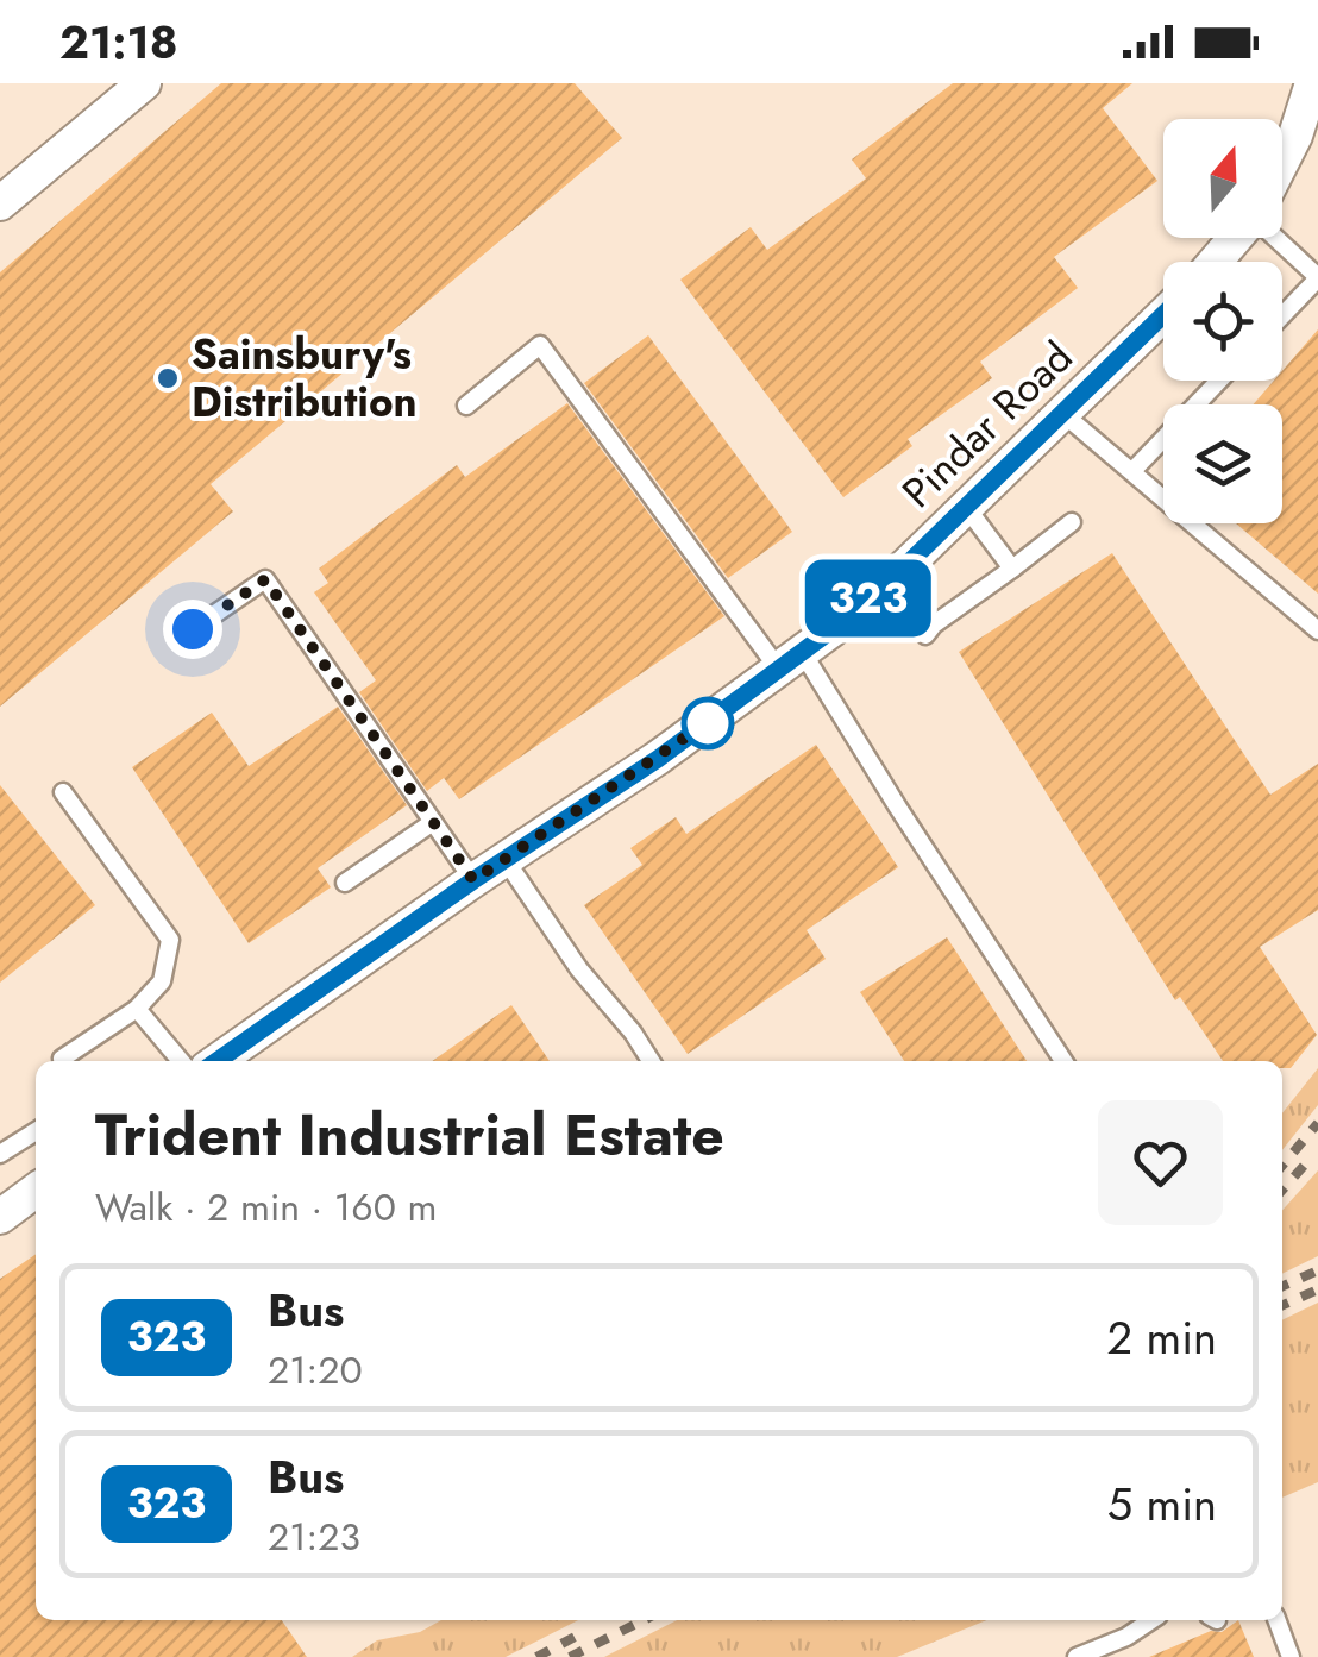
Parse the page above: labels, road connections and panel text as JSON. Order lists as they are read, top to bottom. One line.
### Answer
{"streets":{"street":["Pindar Road"]},"places":["Sainsbury's Distribution"],"lines":["bus line 323"],"north":"top","page":{"status":"21:18","on_map":"323","heading":["Trident Industrial Estate","Walk · 2 min · 160 m"],"list":[{"mark":"323","name":"Bus","note":"21:20","value":"2 min"},{"mark":"323","name":"Bus","note":"21:23","value":"5 min"}]}}
